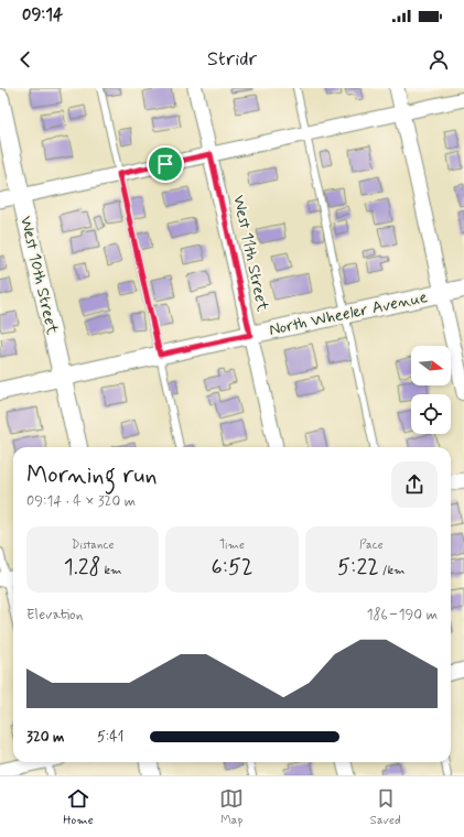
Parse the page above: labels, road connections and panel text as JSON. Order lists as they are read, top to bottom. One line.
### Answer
{"streets":{"street":["West 11th Street","West 10th Street","North Wheeler Avenue"]},"crossings":[["West 11th Street","North Wheeler Avenue"],["West 10th Street","North Wheeler Avenue"]],"north":"right","page":{"status":"09:14","header":"Stridr","heading":["Morning run","09:14 · 4 × 320 m"],"stats":[["Distance","1.28 km"],["Time","6:52"],["Pace","5:22 /km"]],"chart":["Elevation","186–190 m"],"list":[{"name":"320 m","note":"5:41"}],"tabs":["Home","Map","Saved"]}}
